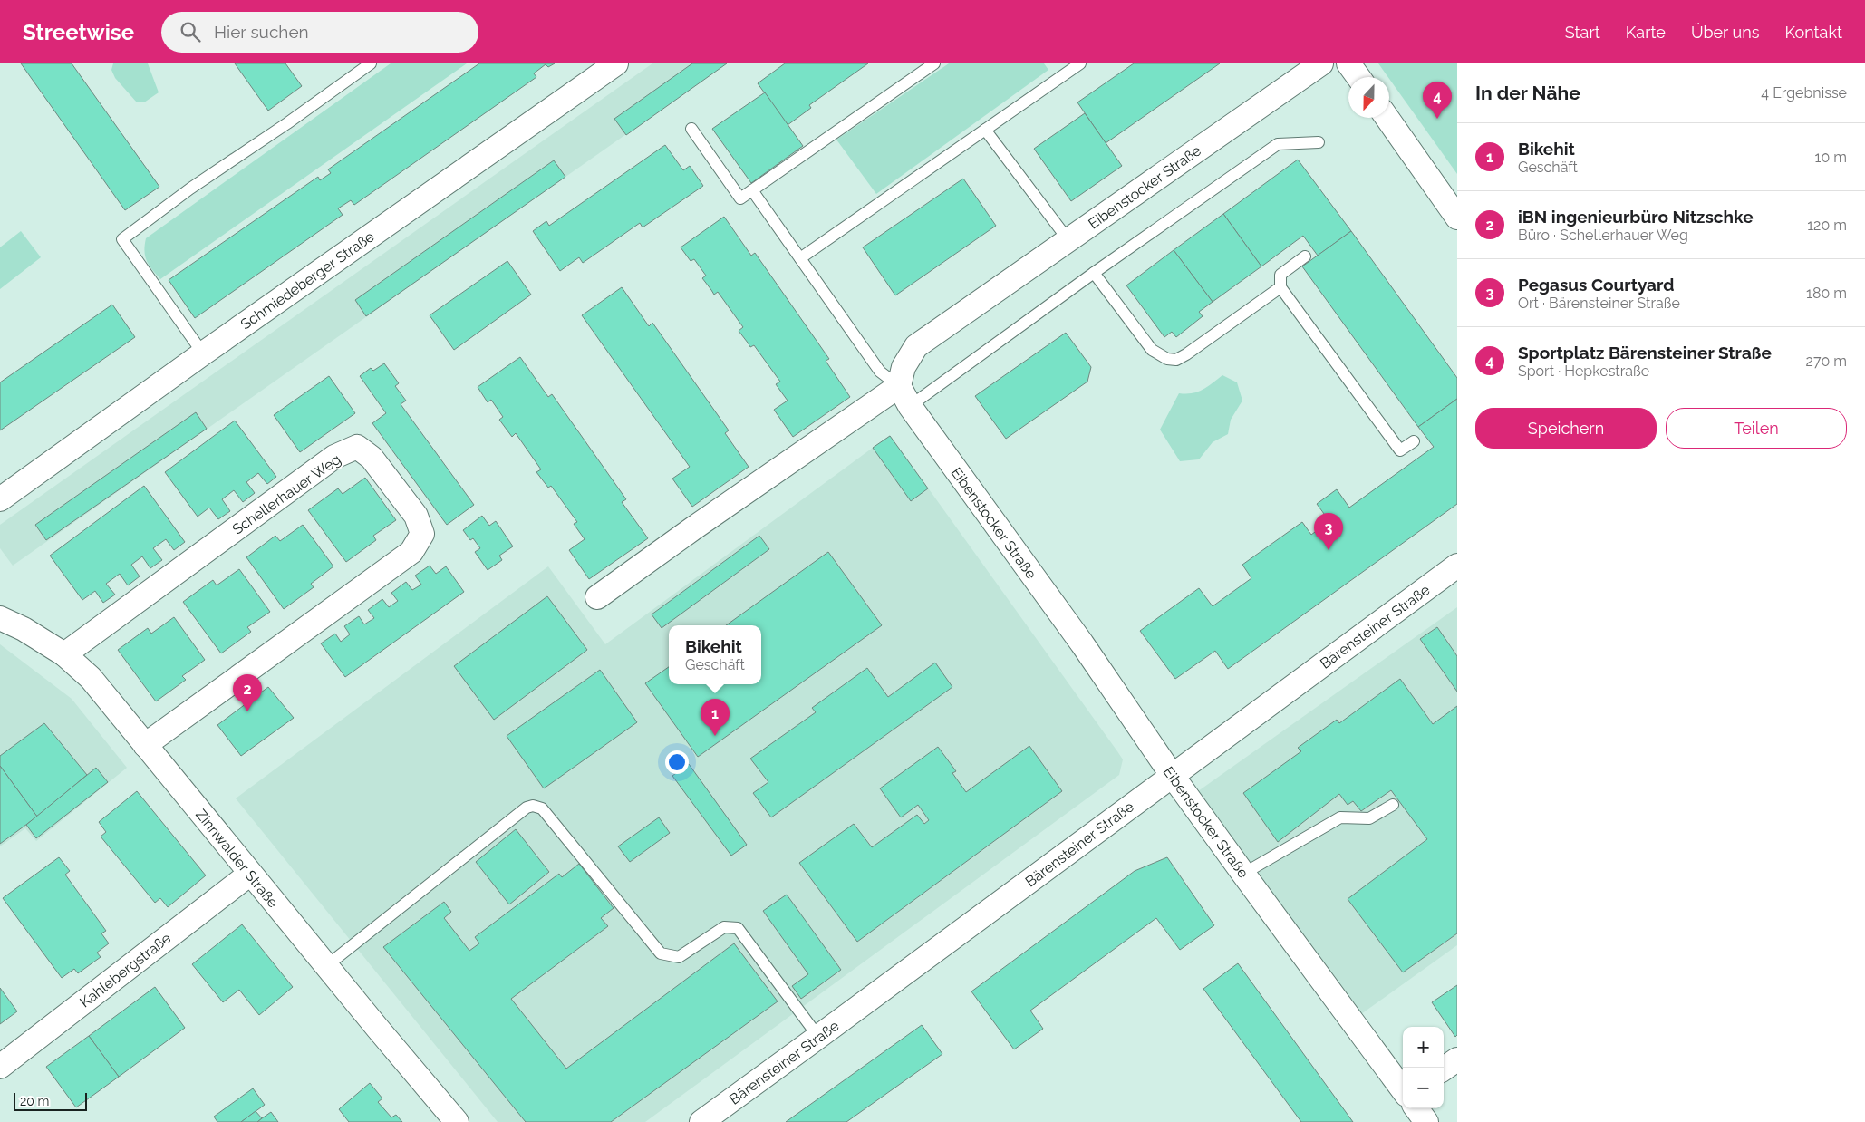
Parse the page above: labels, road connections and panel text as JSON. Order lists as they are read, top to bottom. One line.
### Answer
{"streets":{"street":["Eibenstocker Straße","Schmiedeberger Straße","Schellerhauer Weg","Bärensteiner Straße","Zinnwalder Straße","Kahlebergstraße"]},"crossings":[["Eibenstocker Straße","Bärensteiner Straße"],["Schellerhauer Weg","Zinnwalder Straße"],["Zinnwalder Straße","Kahlebergstraße"]],"scale_bar":"20 m","north":"bottom","page":{"header":"Streetwise","search":"Hier suchen","nav":["Start","Karte","Über uns","Kontakt"],"heading":["In der Nähe","4 Ergebnisse"],"pins":["4","3","2","1"],"list":[{"mark":"1","name":"Bikehit","note":"Geschäft","value":"10 m"},{"mark":"2","name":"iBN ingenieurbüro Nitzschke","note":"Büro · Schellerhauer Weg","value":"120 m"},{"mark":"3","name":"Pegasus Courtyard","note":"Ort · Bärensteiner Straße","value":"180 m"},{"mark":"4","name":"Sportplatz Bärensteiner Straße","note":"Sport · Hepkestraße","value":"270 m"}],"buttons":["Speichern","Teilen"],"popup":["Bikehit","Geschäft"],"map_buttons":["+","−"],"scale":"20 m"}}
